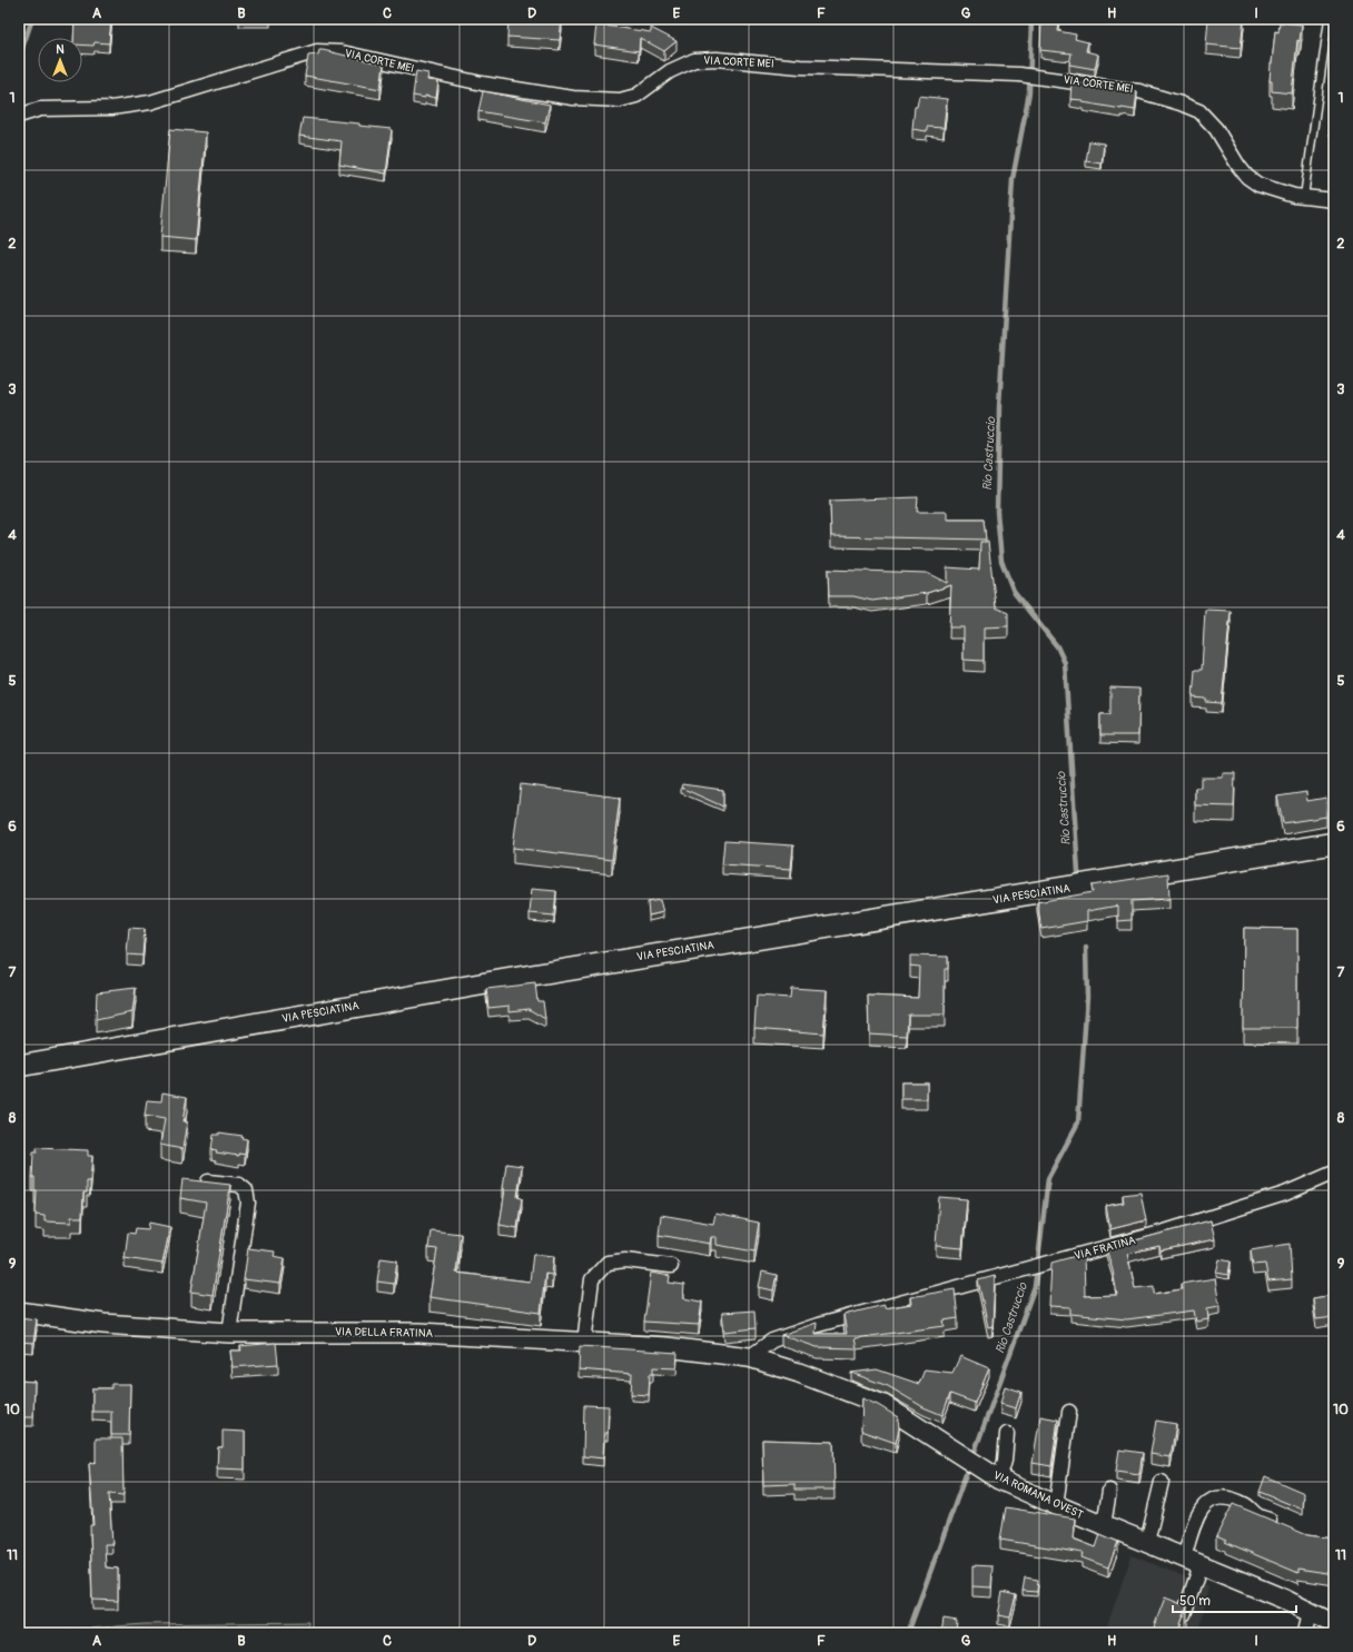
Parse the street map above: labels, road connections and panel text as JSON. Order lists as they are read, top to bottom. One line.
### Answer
{"streets":{"main road":["VIA PESCIATINA"],"street":["VIA CORTE MEI","VIA FRATINA","VIA DELLA FRATINA","VIA ROMANA OVEST"]},"crossings":[["VIA FRATINA","VIA DELLA FRATINA"],["VIA FRATINA","VIA ROMANA OVEST"],["VIA DELLA FRATINA","VIA ROMANA OVEST"]],"water":["Rio Castruccio"],"scale_bar":"50 m","north":"top","grid":{"columns":["A","B","C","D","E","F","G","H","I"],"rows":["1","2","3","4","5","6","7","8","9","10","11"]}}
